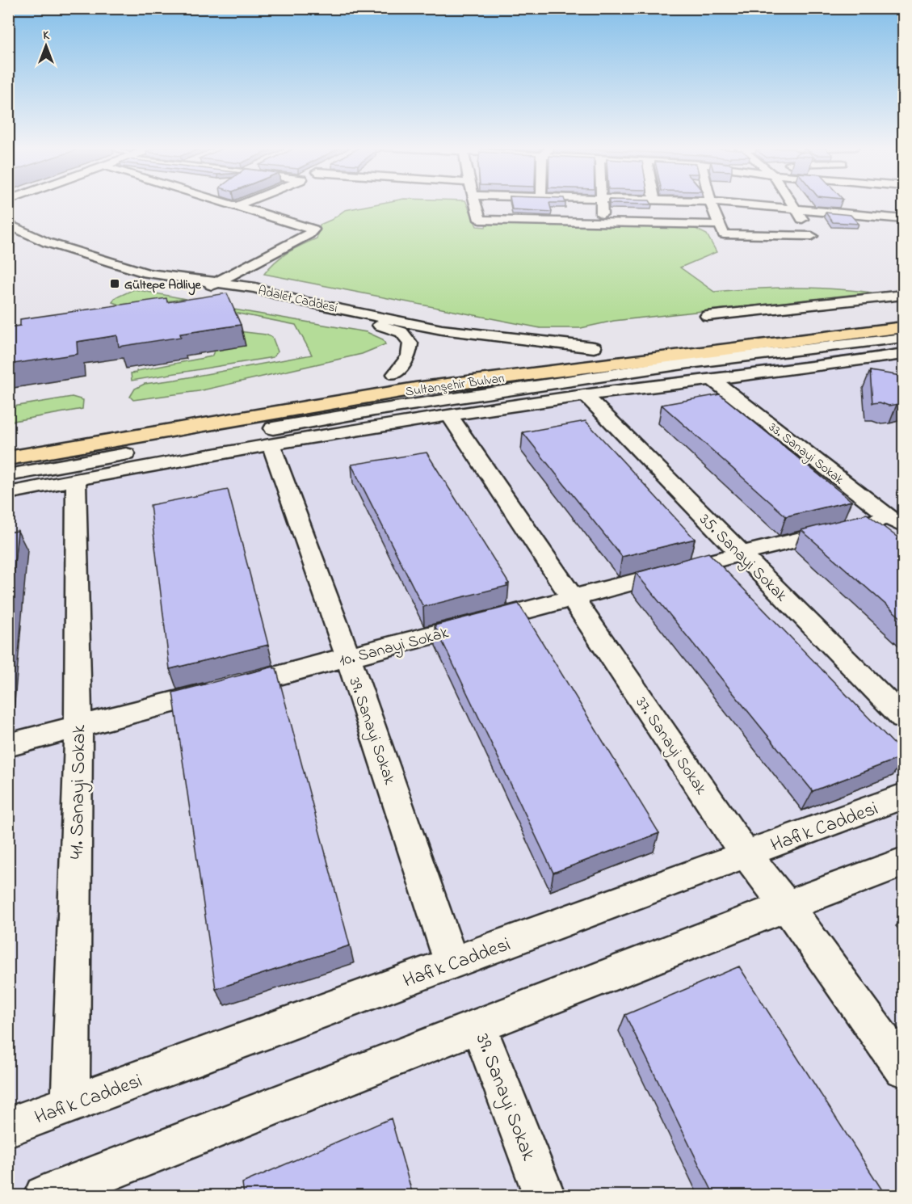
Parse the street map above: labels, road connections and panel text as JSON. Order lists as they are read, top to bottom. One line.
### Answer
{"streets":{"highway":["Sultanşehir Bulvarı"],"street":["Adalet Caddesi","33. Sanayi Sokak","35. Sanayi Sokak","10. Sanayi Sokak","39. Sanayi Sokak","37. Sanayi Sokak","41. Sanayi Sokak","Hafik Caddesi"]},"crossings":[["33. Sanayi Sokak","10. Sanayi Sokak"],["35. Sanayi Sokak","10. Sanayi Sokak"],["10. Sanayi Sokak","39. Sanayi Sokak"],["10. Sanayi Sokak","37. Sanayi Sokak"],["10. Sanayi Sokak","41. Sanayi Sokak"],["39. Sanayi Sokak","Hafik Caddesi"],["37. Sanayi Sokak","Hafik Caddesi"],["41. Sanayi Sokak","Hafik Caddesi"]],"places":{"transit":["Gültepe Adliye"]},"north":"top"}
